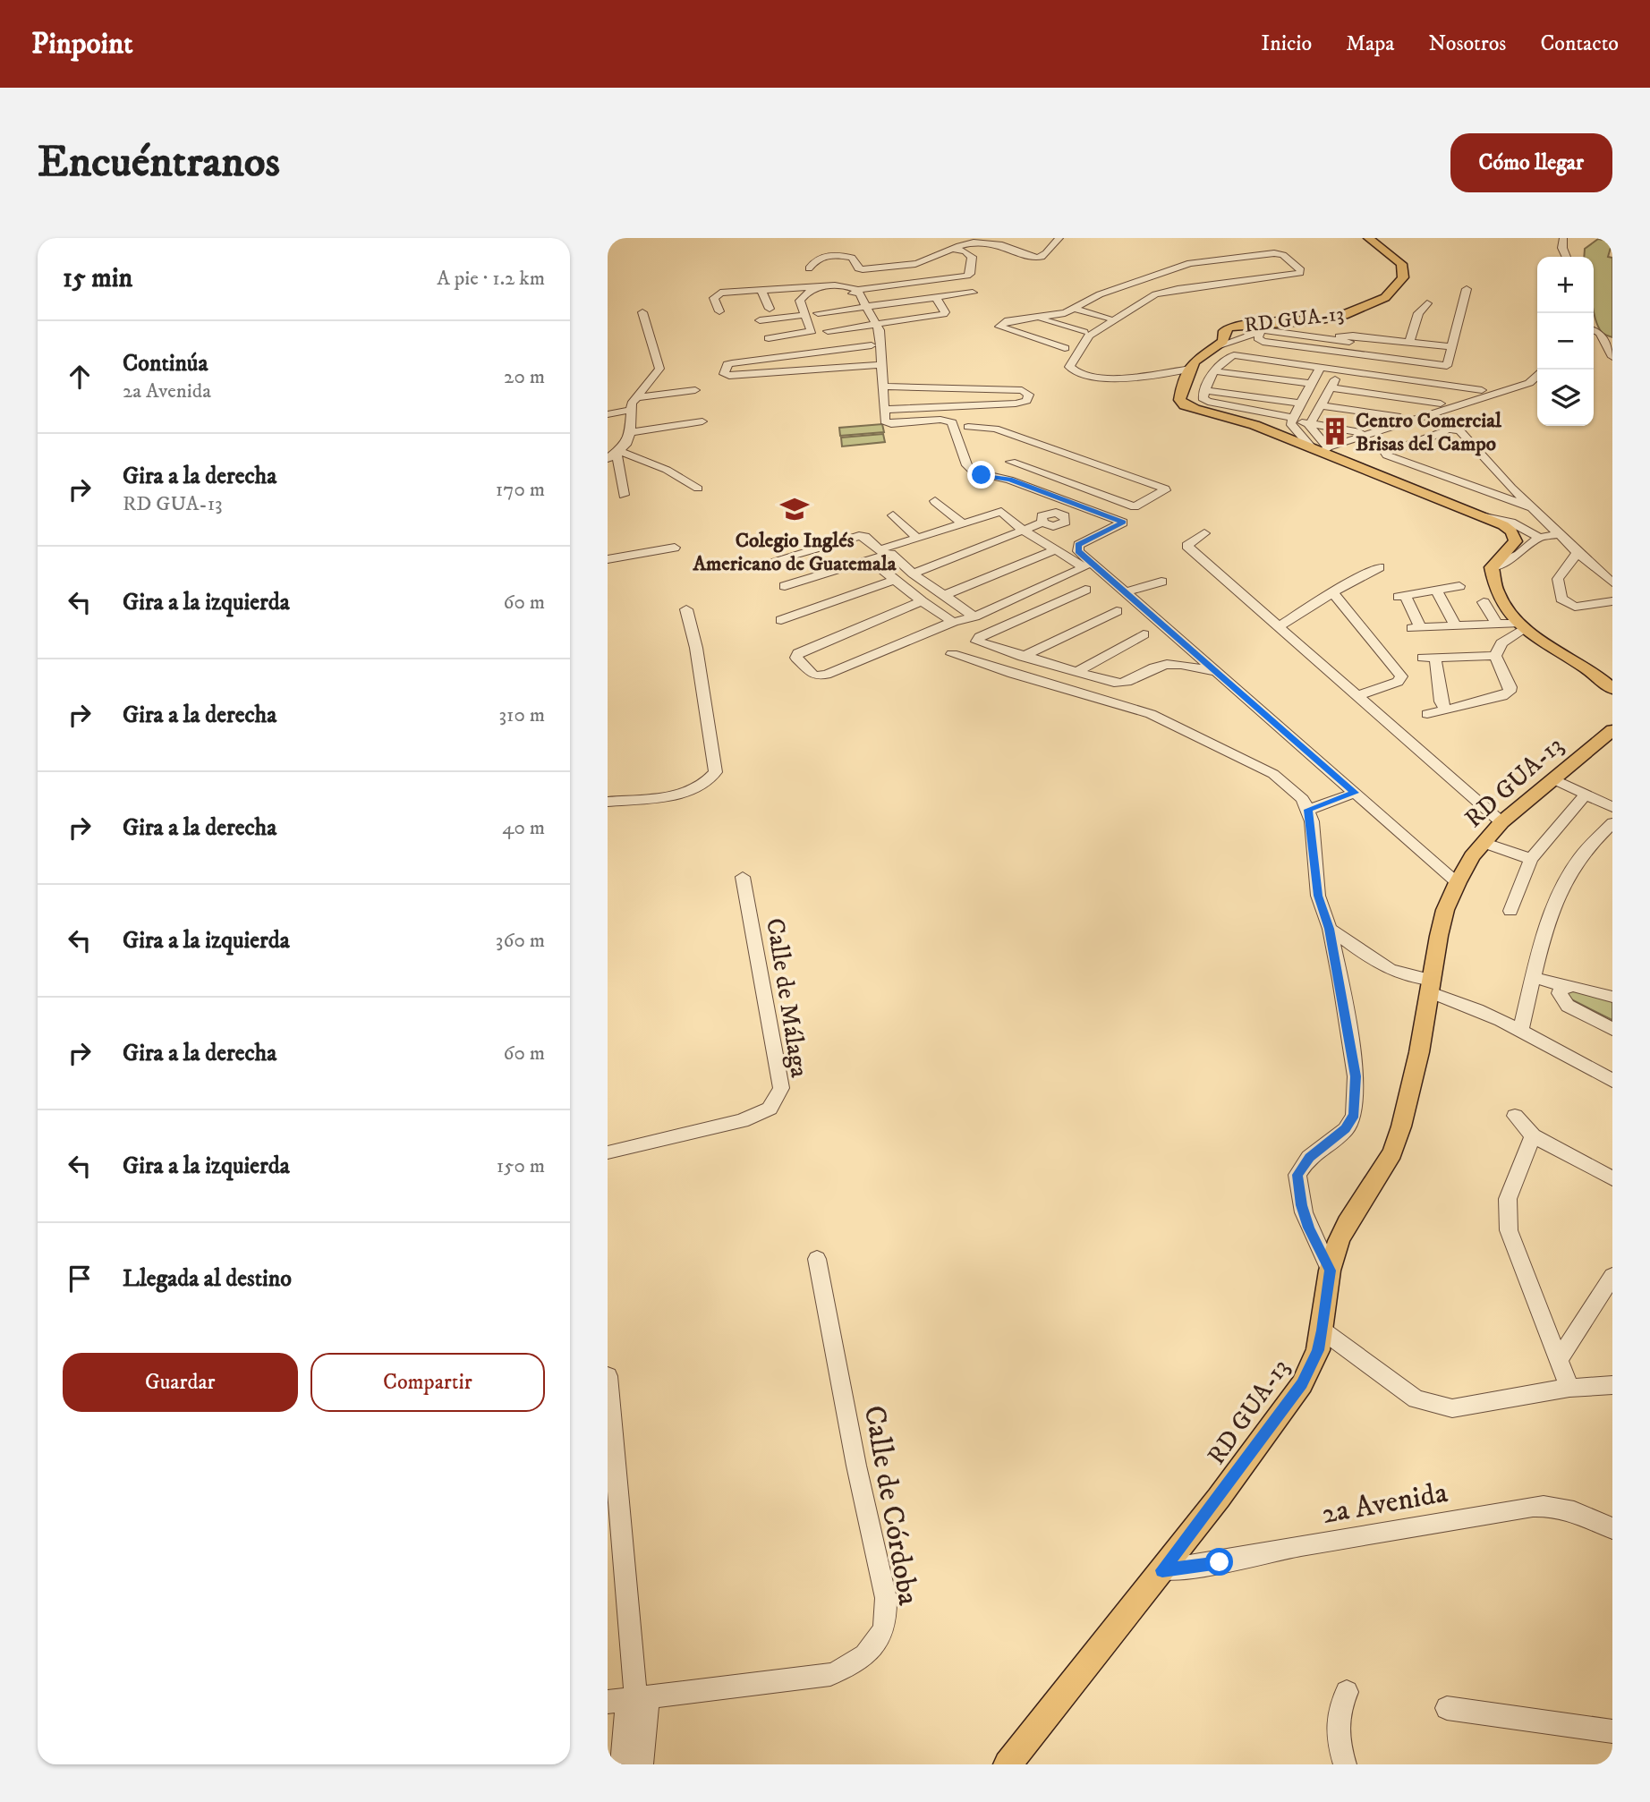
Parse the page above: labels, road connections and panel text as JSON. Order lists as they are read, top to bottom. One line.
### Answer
{"streets":{"main road":["RD GUA-13"],"street":["Calle de Málaga","2a Avenida","Calle de Córdoba"]},"crossings":[["RD GUA-13","2a Avenida"]],"places":{"building":["Centro Comercial Brisas del Campo"],"school or university":["Colegio Inglés Americano de Guatemala"]},"page":{"header":"Pinpoint","nav":["Inicio","Mapa","Nosotros","Contacto"],"buttons":["Cómo llegar",["Guardar","Compartir"]],"title":"Encuéntranos","heading":["15 min","A pie · 1.2 km"],"map_buttons":["+","−"],"list":[["Continúa","2a Avenida","20 m"],["Gira a la derecha","RD GUA-13","170 m"],["Gira a la izquierda","60 m"],["Gira a la derecha","310 m"],["Gira a la derecha","40 m"],["Gira a la izquierda","360 m"],["Gira a la derecha","60 m"],["Gira a la izquierda","150 m"],"Llegada al destino"]}}
